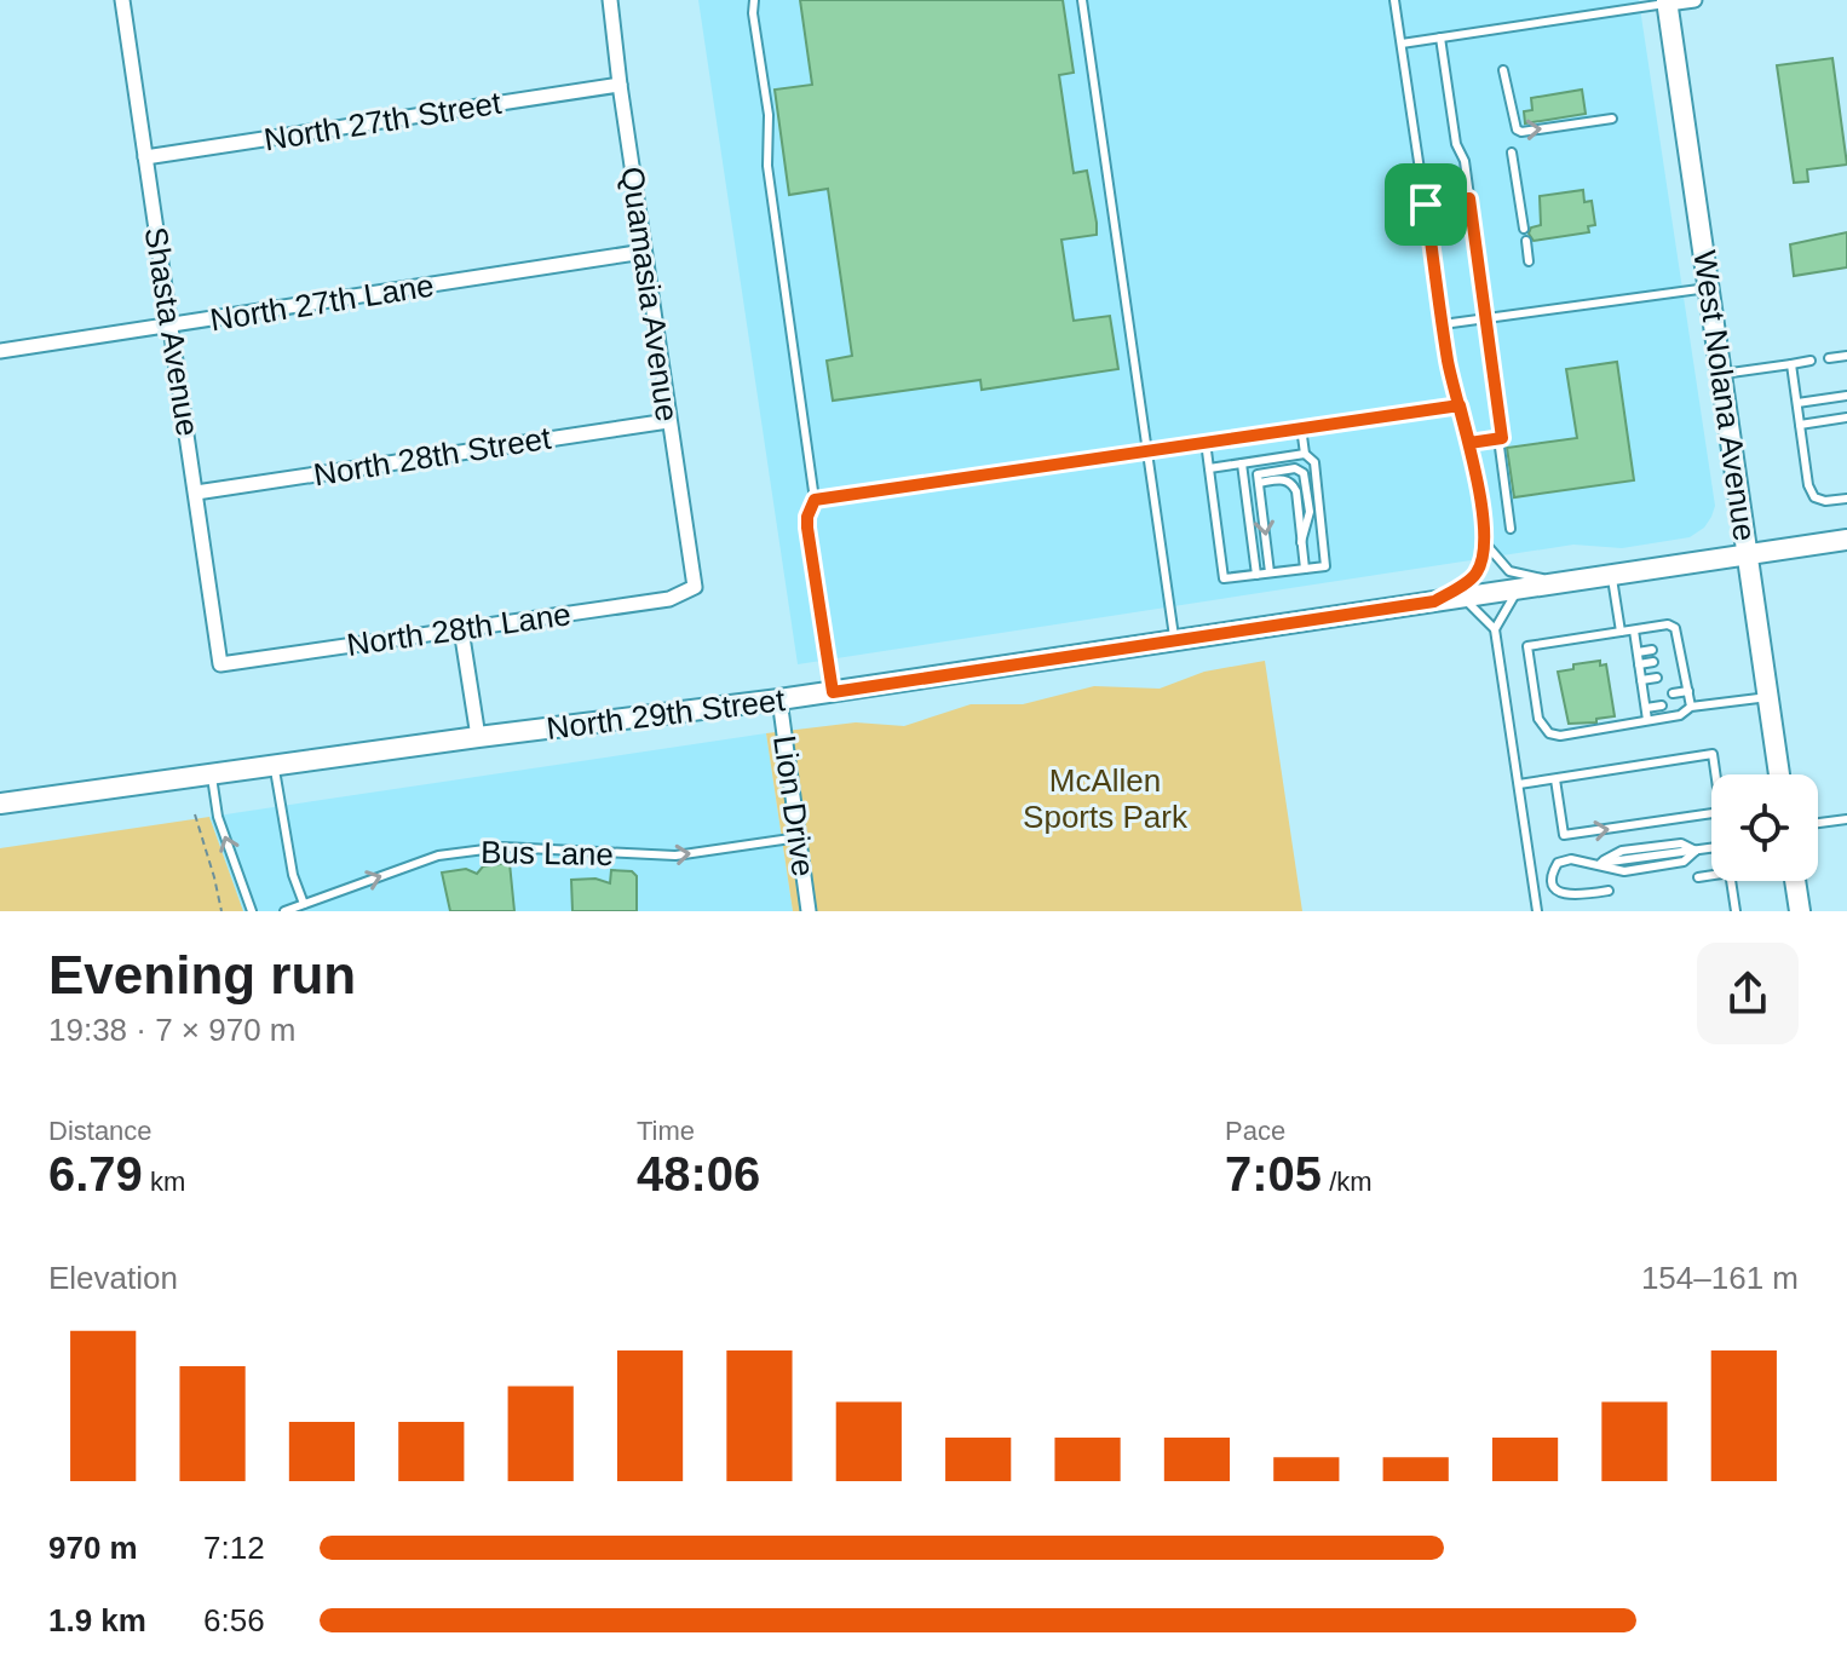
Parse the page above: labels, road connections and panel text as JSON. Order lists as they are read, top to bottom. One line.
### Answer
{"streets":{"street":["North 27th Street","Quamasia Avenue","North 27th Lane","Shasta Avenue","West Nolana Avenue","North 28th Street","North 28th Lane","North 29th Street","Lion Drive"],"lane":["Bus Lane"]},"crossings":[["North 27th Street","Quamasia Avenue"],["North 27th Street","Shasta Avenue"],["Quamasia Avenue","North 27th Lane"],["Quamasia Avenue","North 28th Street"],["Quamasia Avenue","North 28th Lane"],["North 27th Lane","Shasta Avenue"],["Shasta Avenue","North 28th Street"],["Shasta Avenue","North 28th Lane"],["West Nolana Avenue","North 29th Street"],["North 29th Street","Lion Drive"],["Lion Drive","Bus Lane"]],"one_way":["Bus Lane"],"parks":["McAllen Sports Park"],"page":{"heading":["Evening run","19:38 · 7 × 970 m"],"stats":[["Distance","6.79 km"],["Time","48:06"],["Pace","7:05 /km"]],"chart":["Elevation","154–161 m"],"list":[{"name":"970 m","note":"7:12"},{"name":"1.9 km","note":"6:56"}]}}
